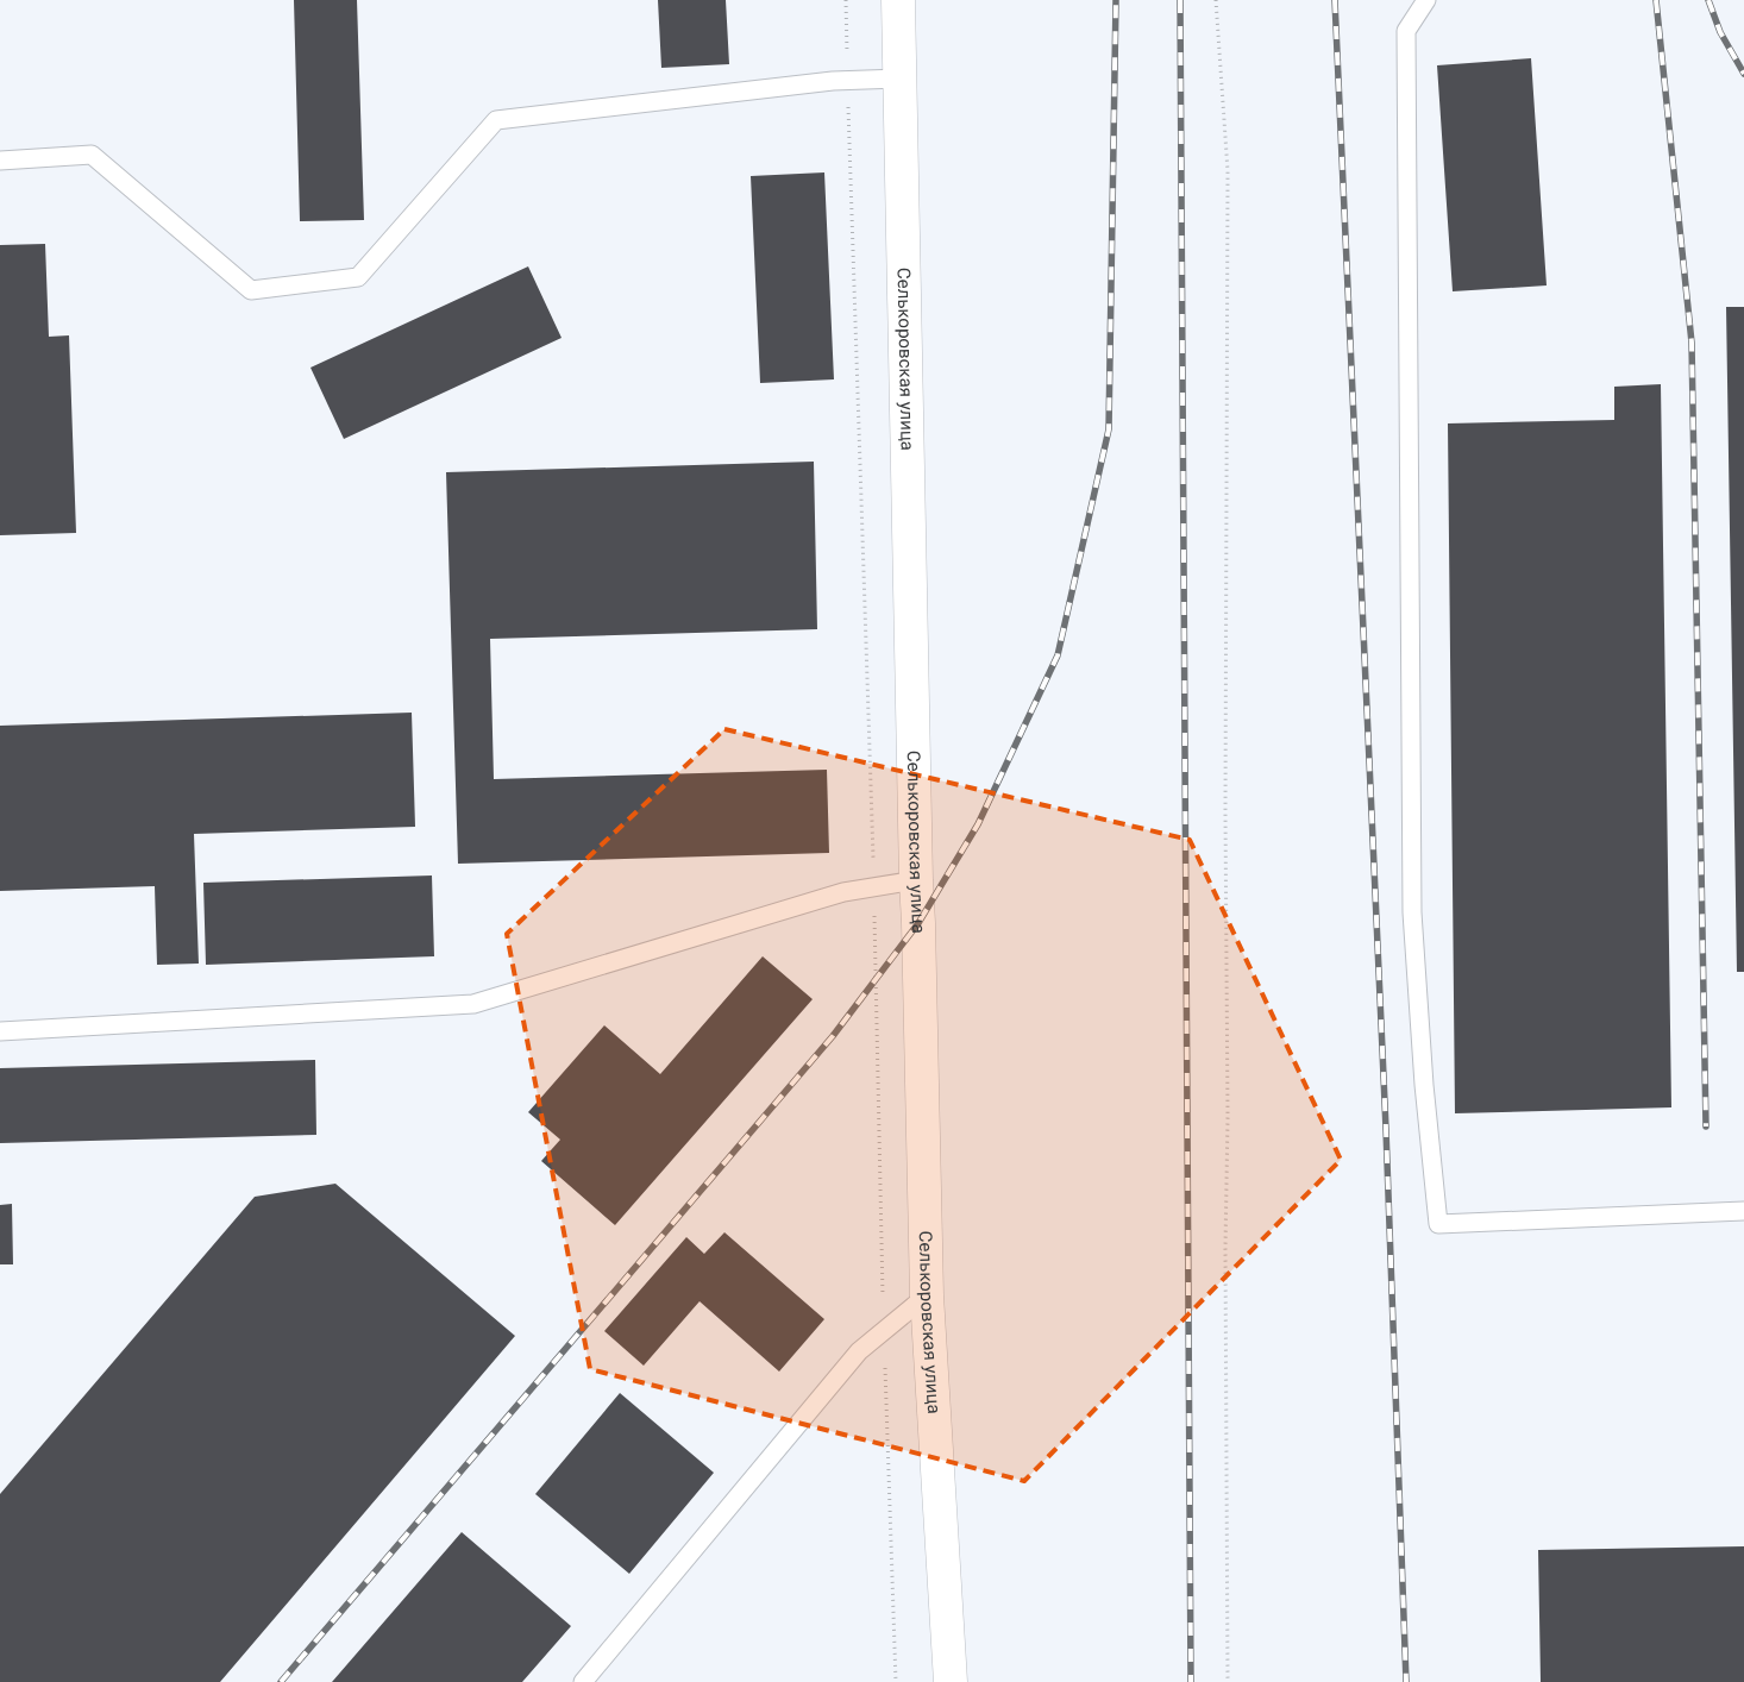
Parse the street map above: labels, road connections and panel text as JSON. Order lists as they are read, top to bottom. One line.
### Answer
{"streets":{"main road":["Селькоровская улица"]}}
